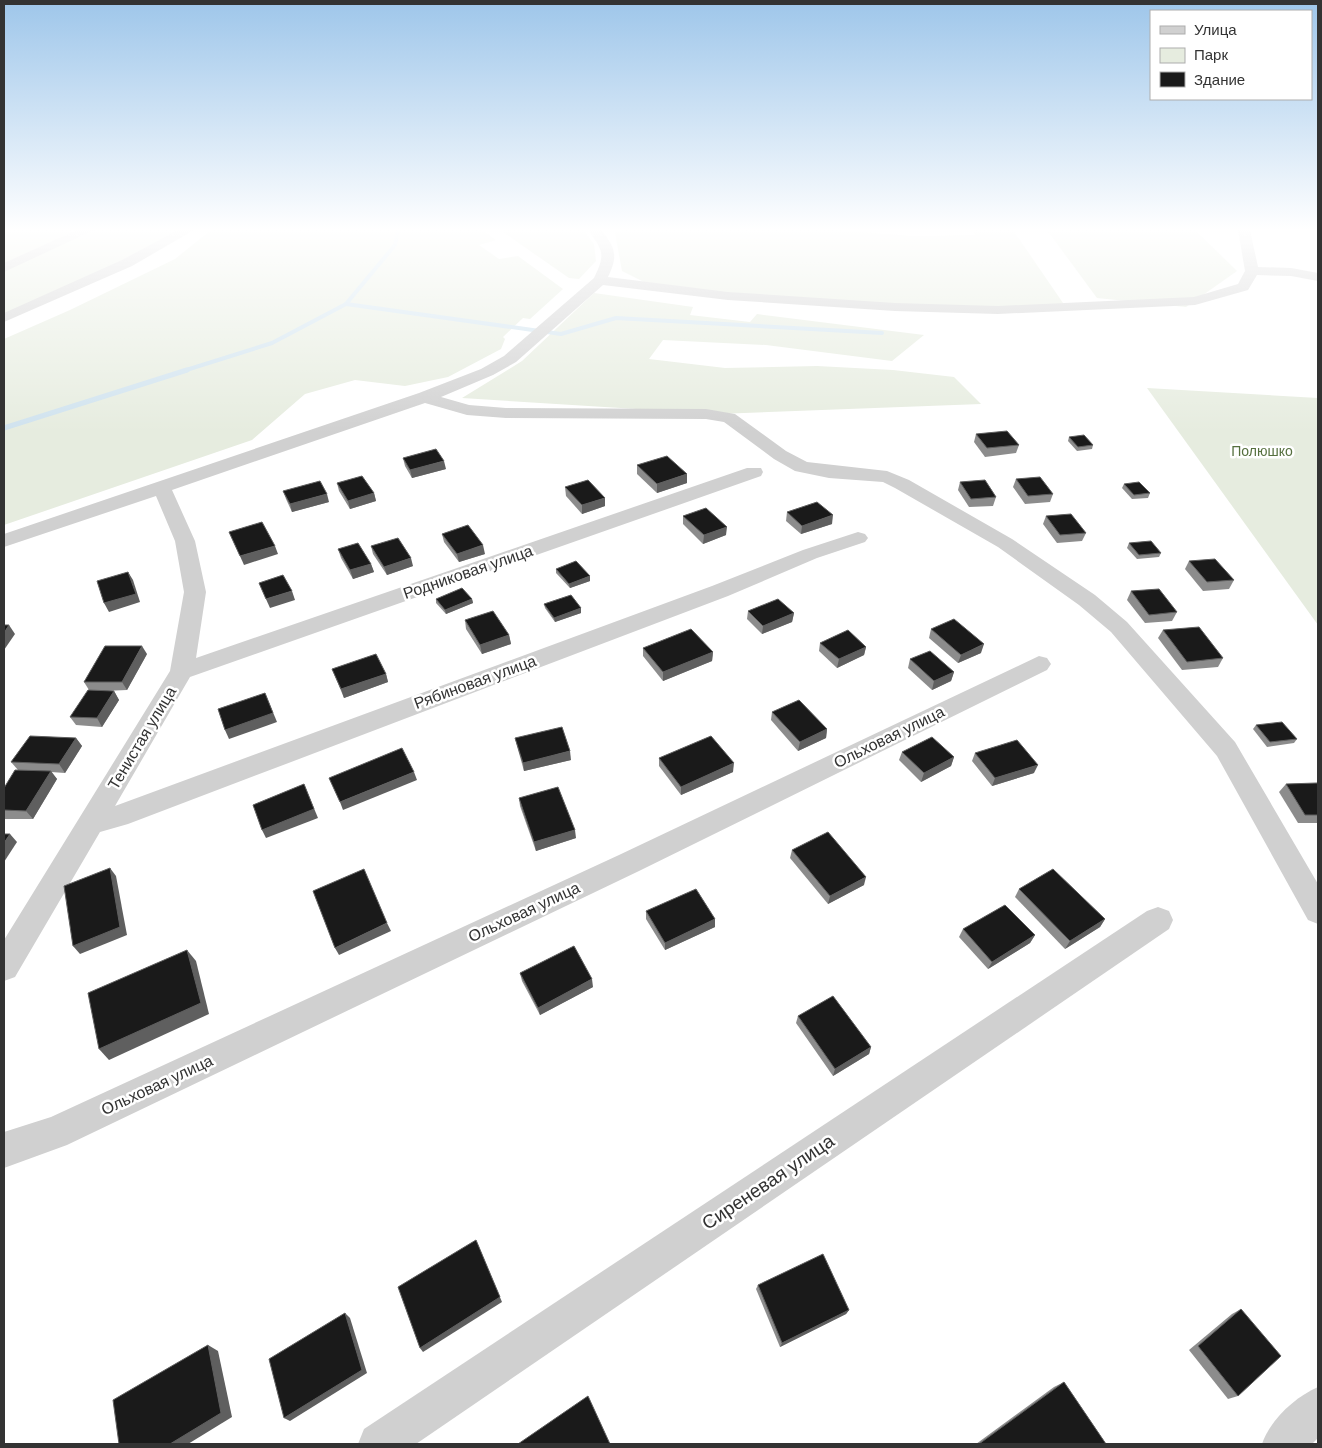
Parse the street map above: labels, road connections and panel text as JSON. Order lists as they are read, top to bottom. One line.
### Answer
{"streets":{"street":["Родниковая улица","Рябиновая улица","Ольховая улица","Тенистая улица","Сиреневая улица"]},"crossings":[["Родниковая улица","Тенистая улица"],["Рябиновая улица","Тенистая улица"]],"parks":["Полюшко"],"legend":["Улица","Парк","Здание"]}
